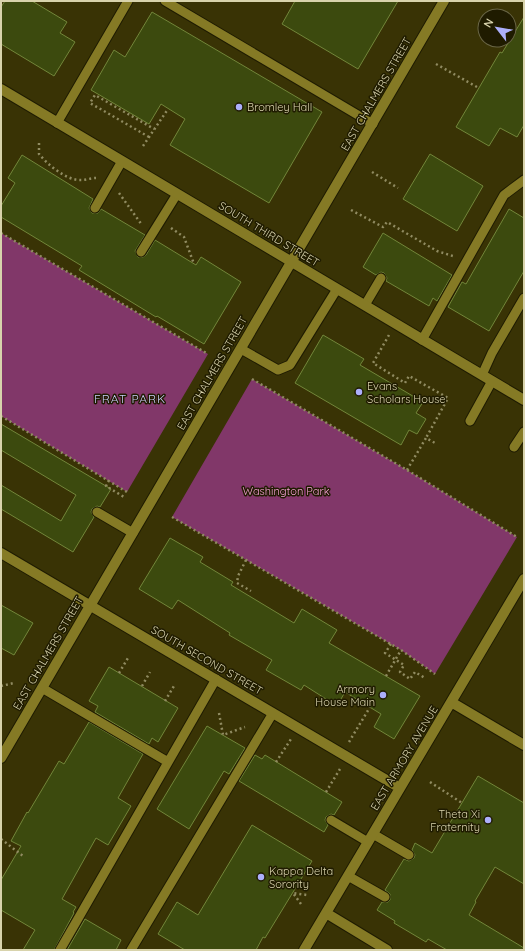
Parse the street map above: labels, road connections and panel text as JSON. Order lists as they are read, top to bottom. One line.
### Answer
{"streets":{"street":["EAST CHALMERS STREET","SOUTH THIRD STREET","SOUTH SECOND STREET","EAST ARMORY AVENUE"]},"crossings":[["EAST CHALMERS STREET","SOUTH THIRD STREET"],["EAST CHALMERS STREET","SOUTH SECOND STREET"],["SOUTH SECOND STREET","EAST ARMORY AVENUE"]],"districts":["FRAT PARK"],"parks":["Washington Park"],"places":["Bromley Hall","Evans Scholars House","Armory House Main","Theta Xi Fraternity","Kappa Delta Sorority"],"north":"top left"}
